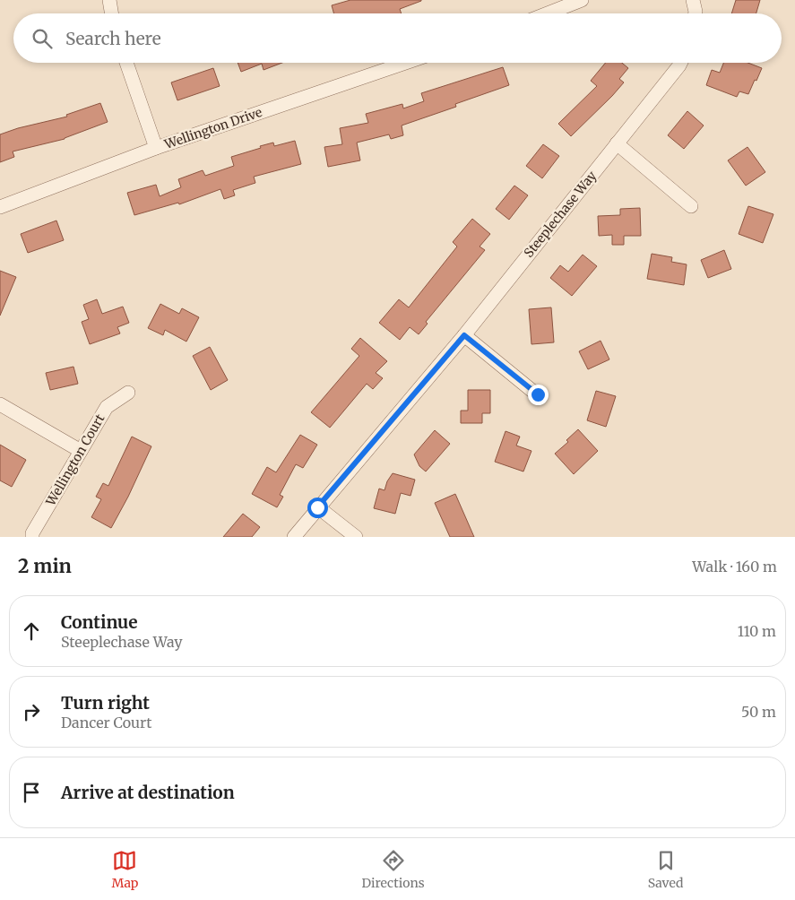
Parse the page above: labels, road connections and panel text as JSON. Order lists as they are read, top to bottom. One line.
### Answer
{"streets":{"street":["Wellington Drive","Steeplechase Way","Wellington Court"]},"page":{"search":"Search here","heading":["2 min","Walk · 160 m"],"list":[["Continue","Steeplechase Way","110 m"],["Turn right","Dancer Court","50 m"],"Arrive at destination"],"nav":["Map","Directions","Saved"]}}
